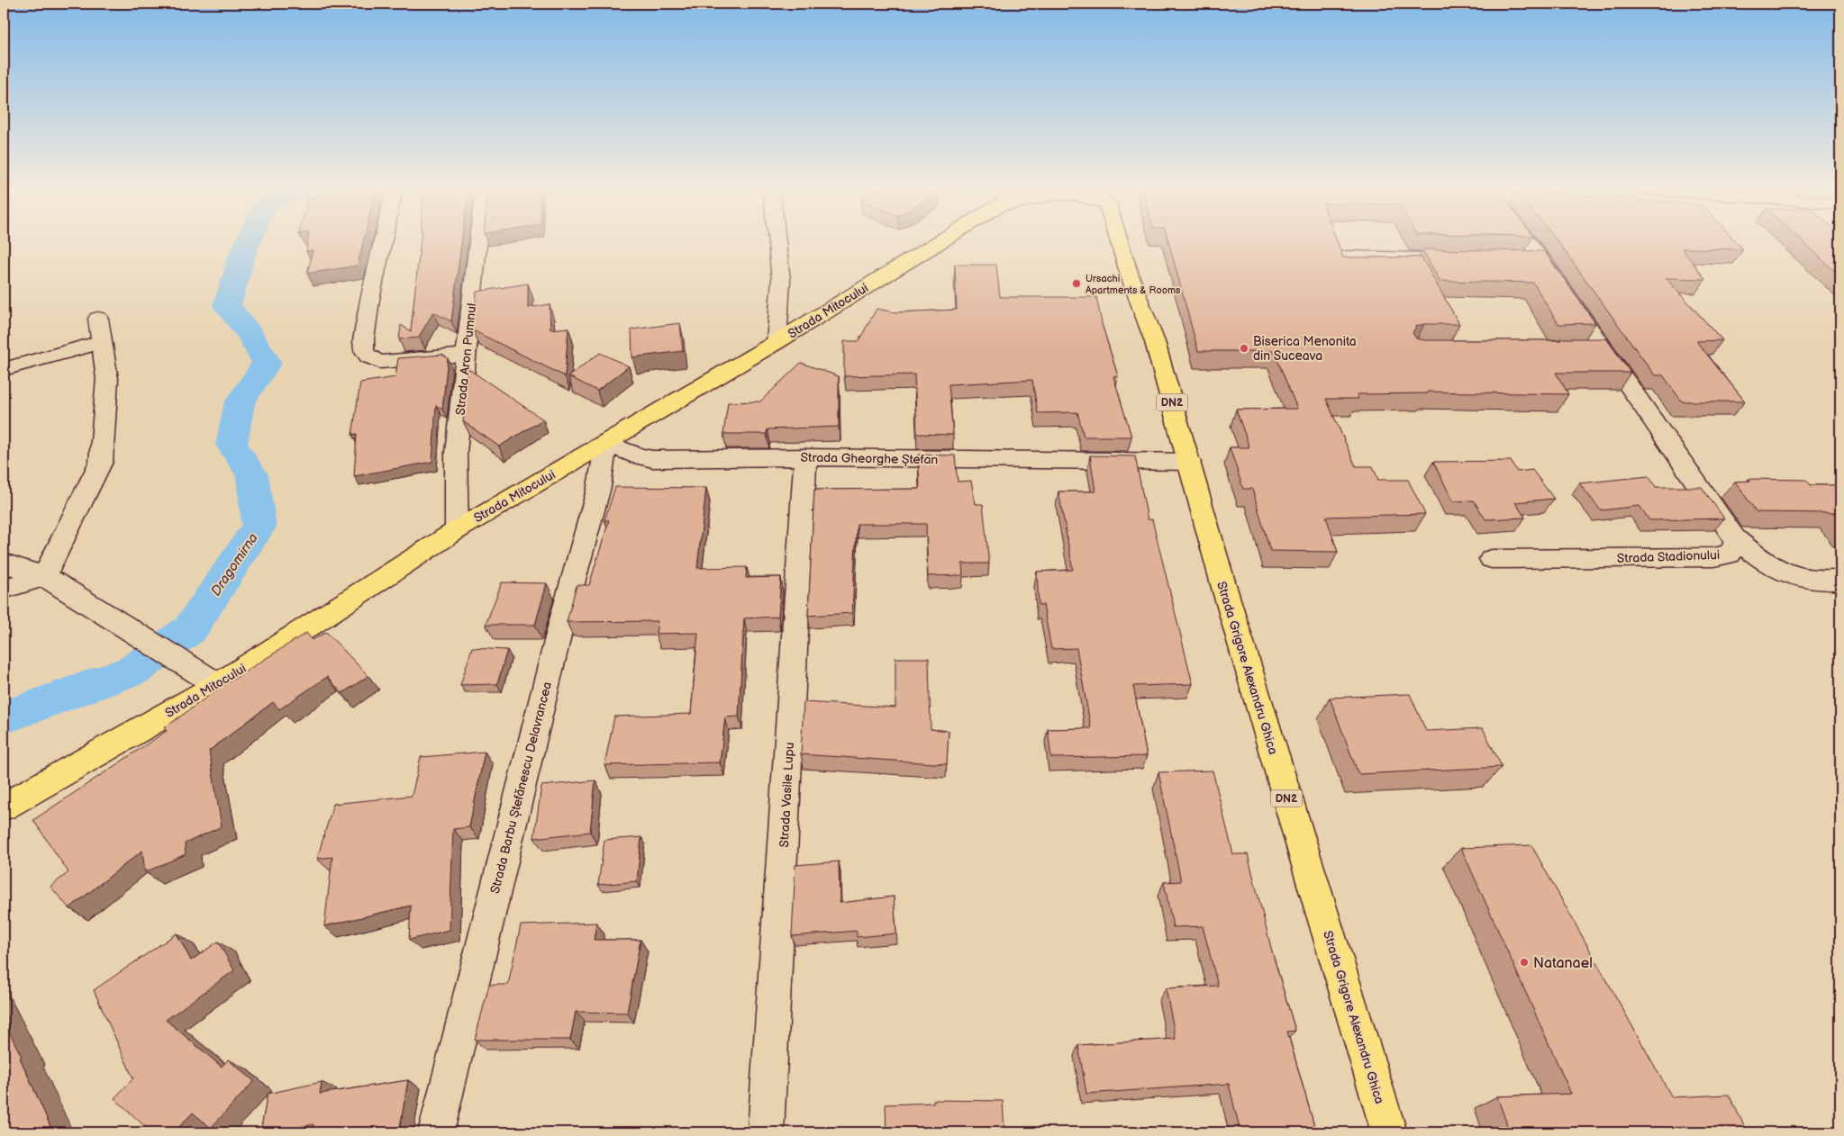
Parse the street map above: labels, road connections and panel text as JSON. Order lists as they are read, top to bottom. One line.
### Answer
{"streets":{"main road":["Strada Mitocului","DN2","Strada Grigore Alexandru Ghica"],"street":["Strada Aron Pumnul","Strada Gheorghe Ștefan","Strada Stadionului","Strada Barbu Ștefănescu Delavrancea","Strada Vasile Lupu"]},"crossings":[["Strada Mitocului","Strada Aron Pumnul"],["Strada Mitocului","Strada Gheorghe Ștefan"],["Strada Mitocului","Strada Barbu Ștefănescu Delavrancea"],["Strada Gheorghe Ștefan","Strada Grigore Alexandru Ghica"],["Strada Gheorghe Ștefan","Strada Barbu Ștefănescu Delavrancea"],["Strada Gheorghe Ștefan","Strada Vasile Lupu"]],"water":["Dragomirna"],"places":["Ursachi Apartments & Rooms","Biserica Menonita din Suceava","Natanael"]}
